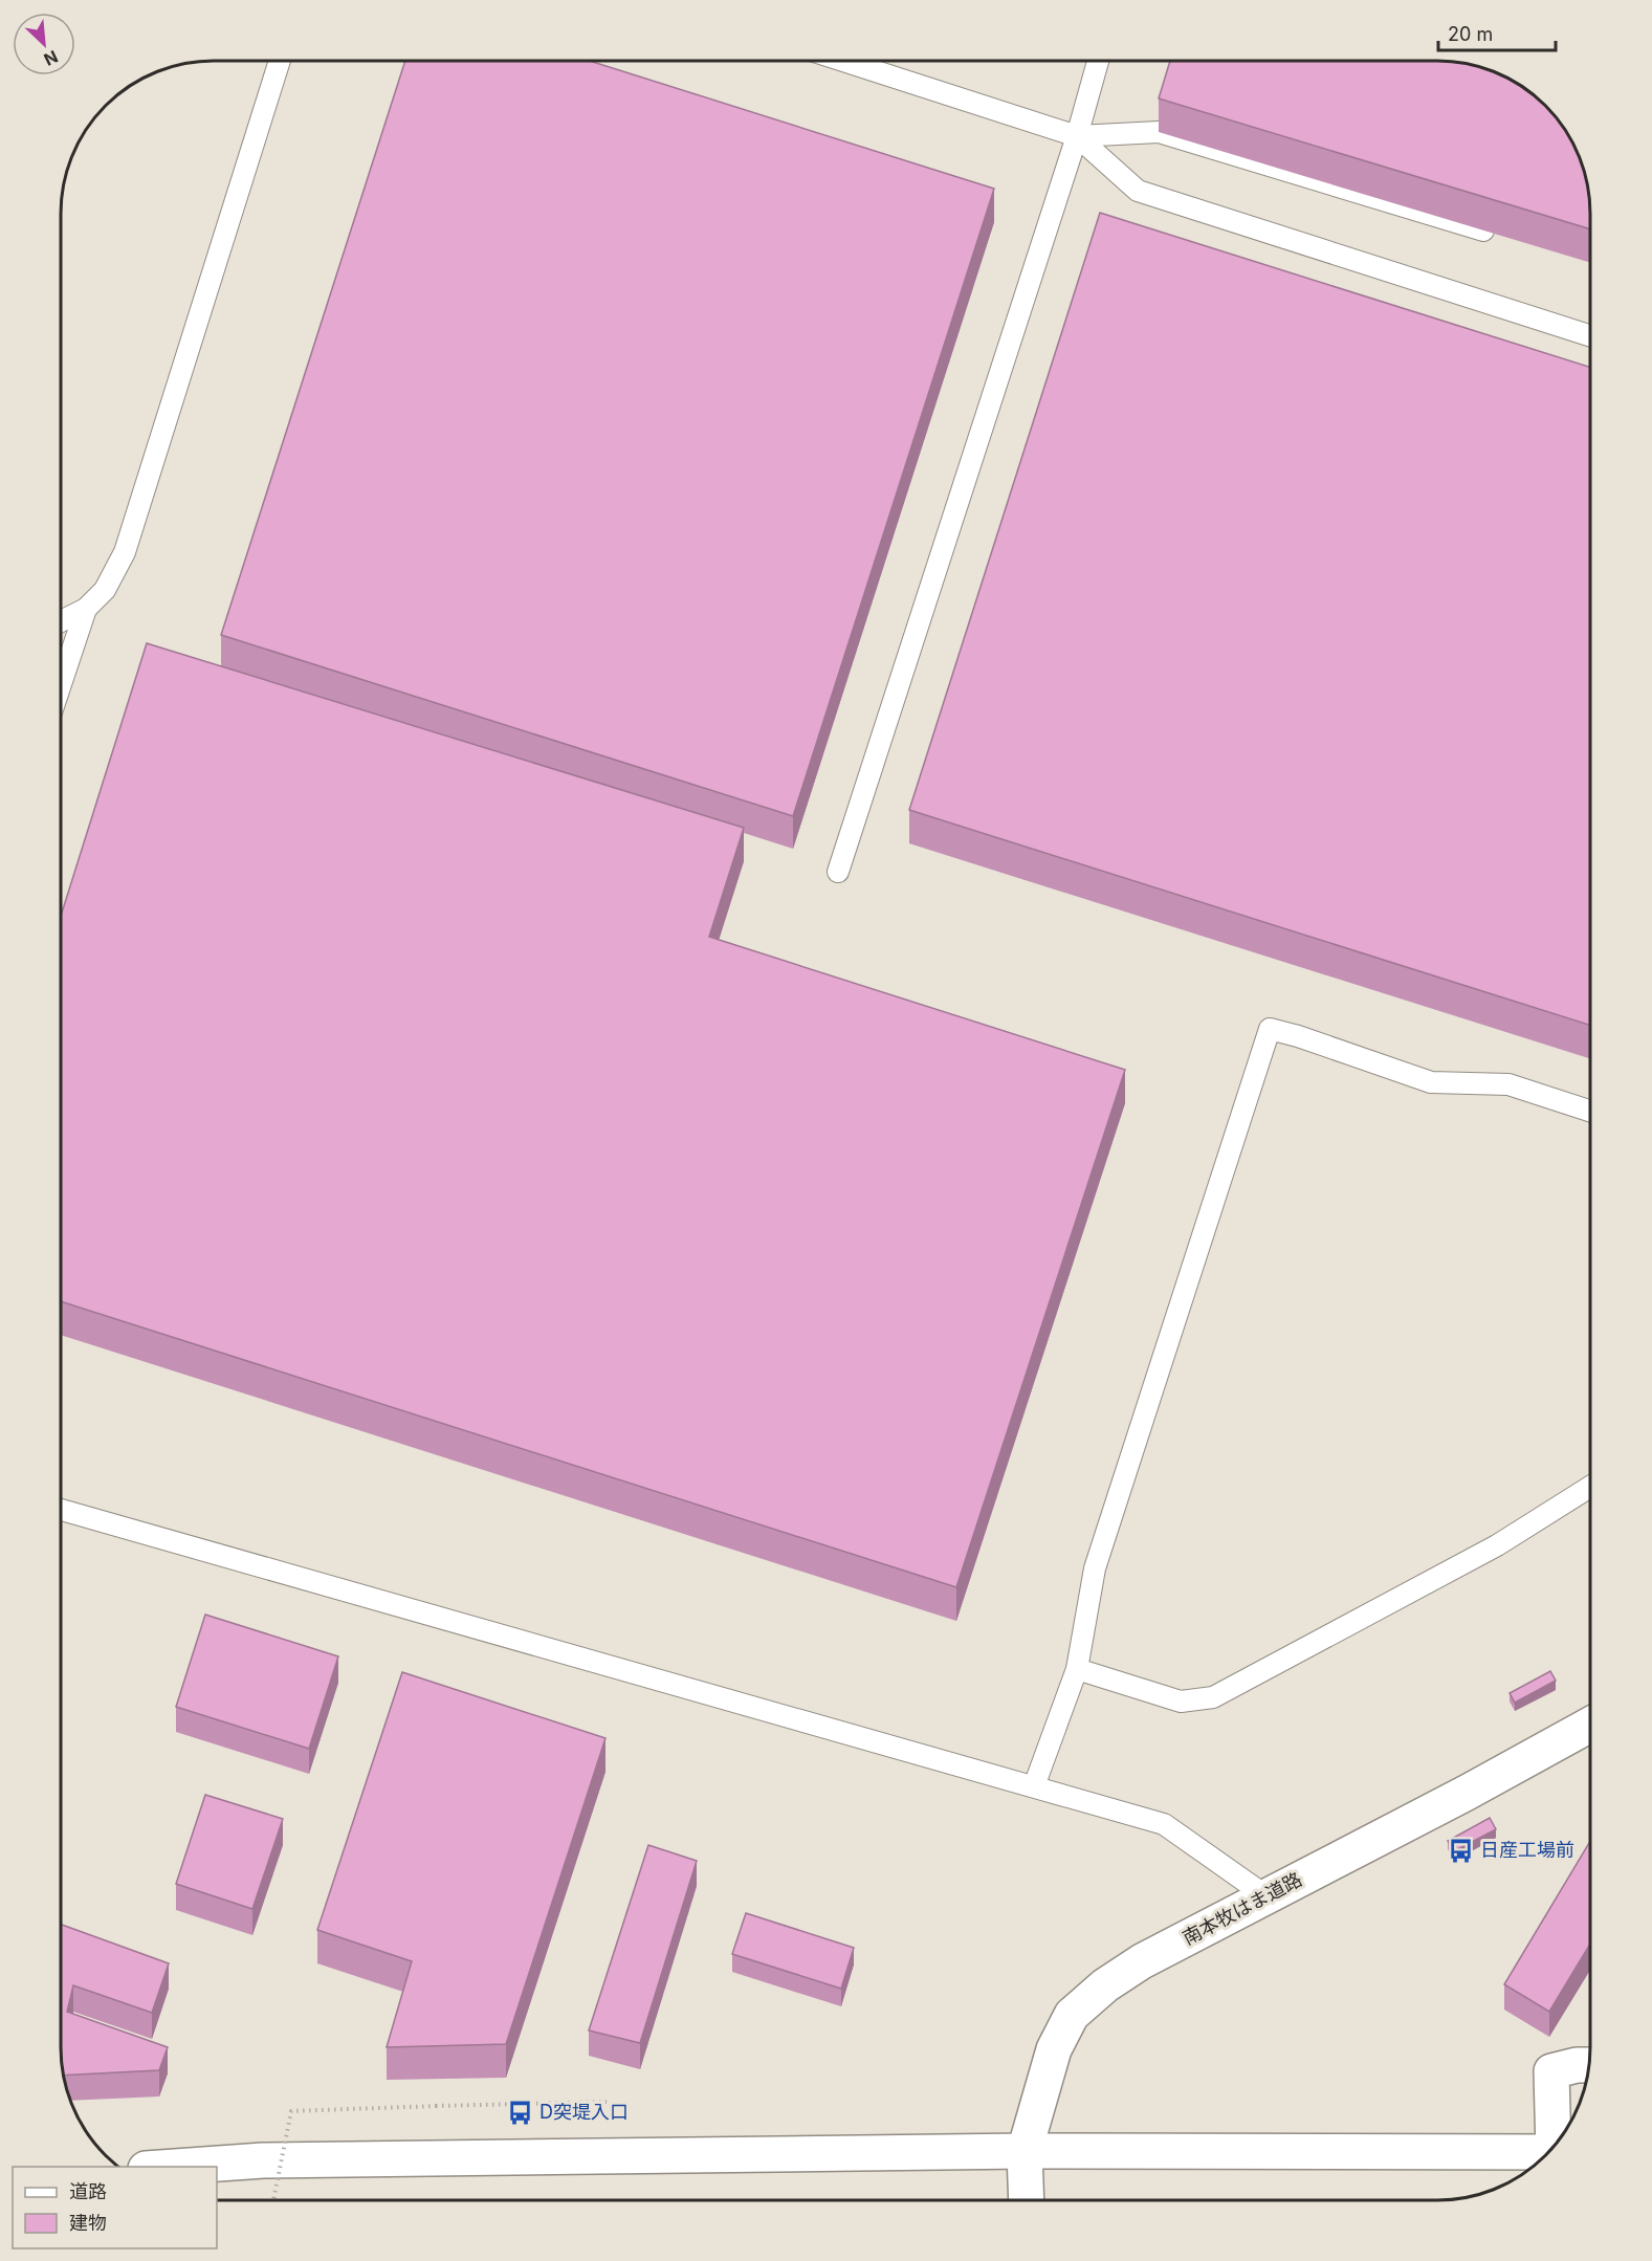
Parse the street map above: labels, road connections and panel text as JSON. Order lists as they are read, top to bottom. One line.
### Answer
{"streets":{"street":["南本牧はま道路"]},"places":{"bus stop":["日産工場前","D突堤入口"]},"legend":["道路","建物"],"scale_bar":"20 m","north":"bottom right"}
